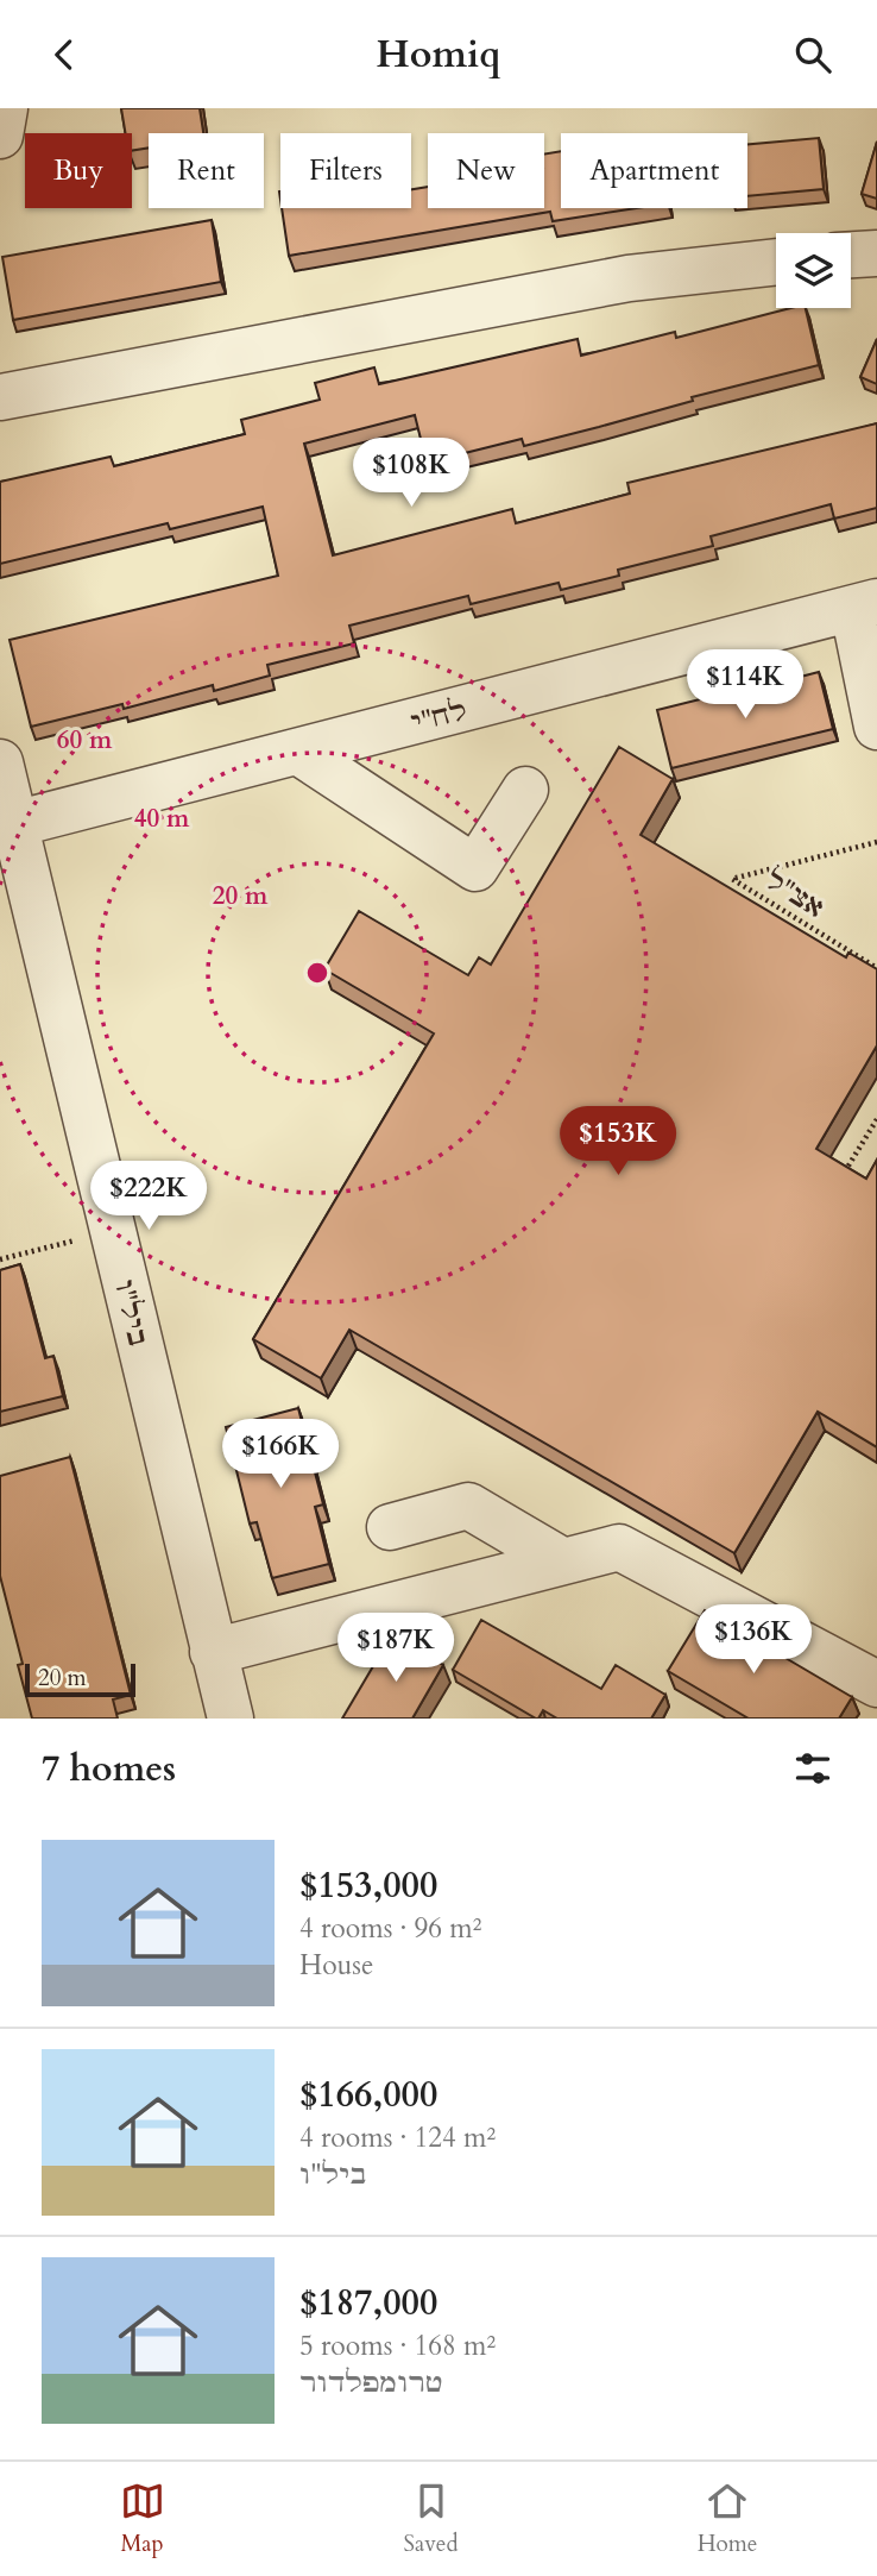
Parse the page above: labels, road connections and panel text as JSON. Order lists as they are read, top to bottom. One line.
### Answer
{"streets":{"street":["לח\"י","ביל\"ו"],"path":["אצ\"ל"]},"crossings":[["לח\"י","ביל\"ו"]],"scale_bar":"20 m","page":{"header":"Homiq","chip":["Buy","Rent","Filters","New","Apartment"],"price":["$108K","$114K","$153K","$222K","$166K","$136K","$187K"],"scale":"20 m","heading":"7 homes","list":[{"name":"$153,000","note":"4 rooms · 96 m² · House"},{"name":"$166,000","note":"4 rooms · 124 m² · ביל\"ו"},{"name":"$187,000","note":"5 rooms · 168 m² · טרומפלדור"}],"tabs":["Map","Saved","Home"]},"rings":["60 m","40 m","20 m"]}
